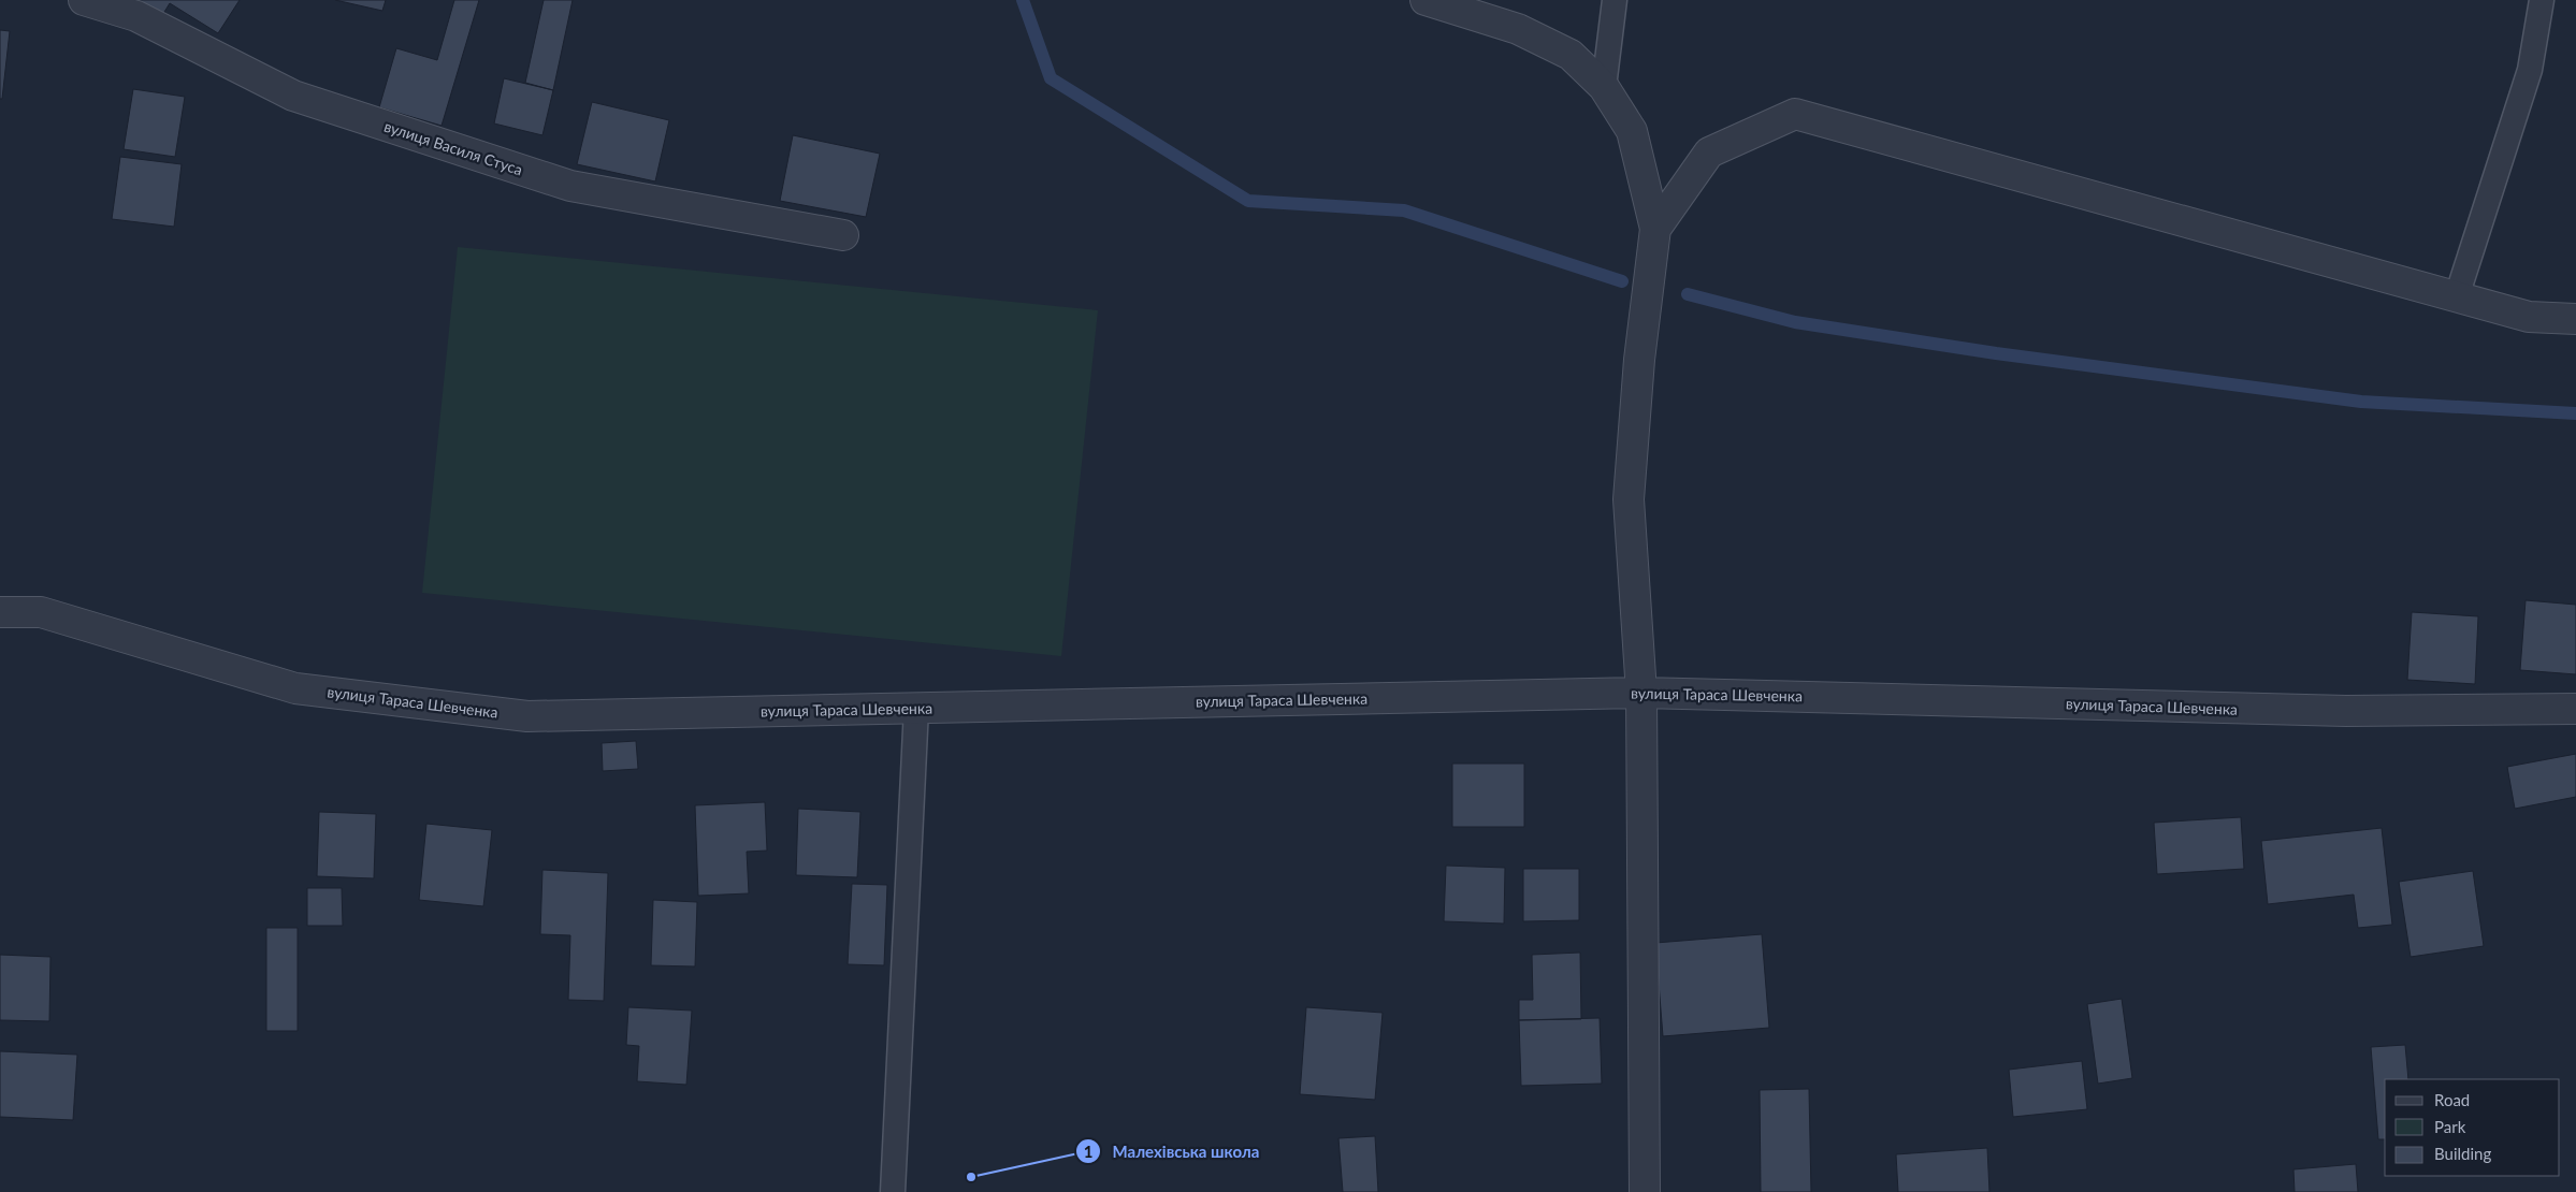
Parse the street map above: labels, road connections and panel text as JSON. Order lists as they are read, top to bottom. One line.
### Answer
{"streets":{"street":["вулиця Василя Стуса","вулиця Тараса Шевченка"]},"places":["Малехівська школа"],"legend":["Road","Park","Building"]}
